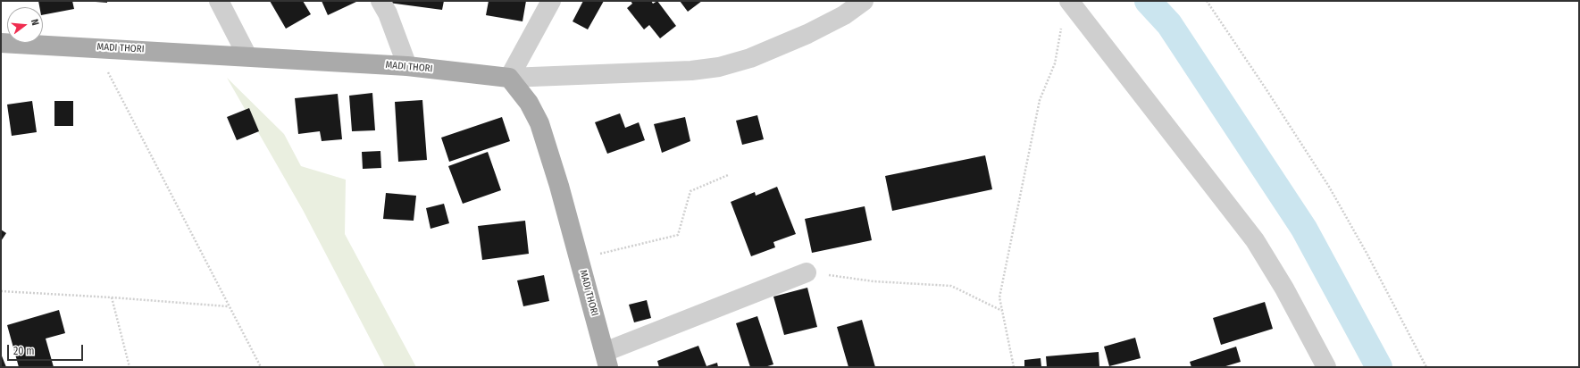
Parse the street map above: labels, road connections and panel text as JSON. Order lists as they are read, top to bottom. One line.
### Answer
{"streets":{"main road":["MADI THORI"]},"scale_bar":"20 m","north":"right"}
